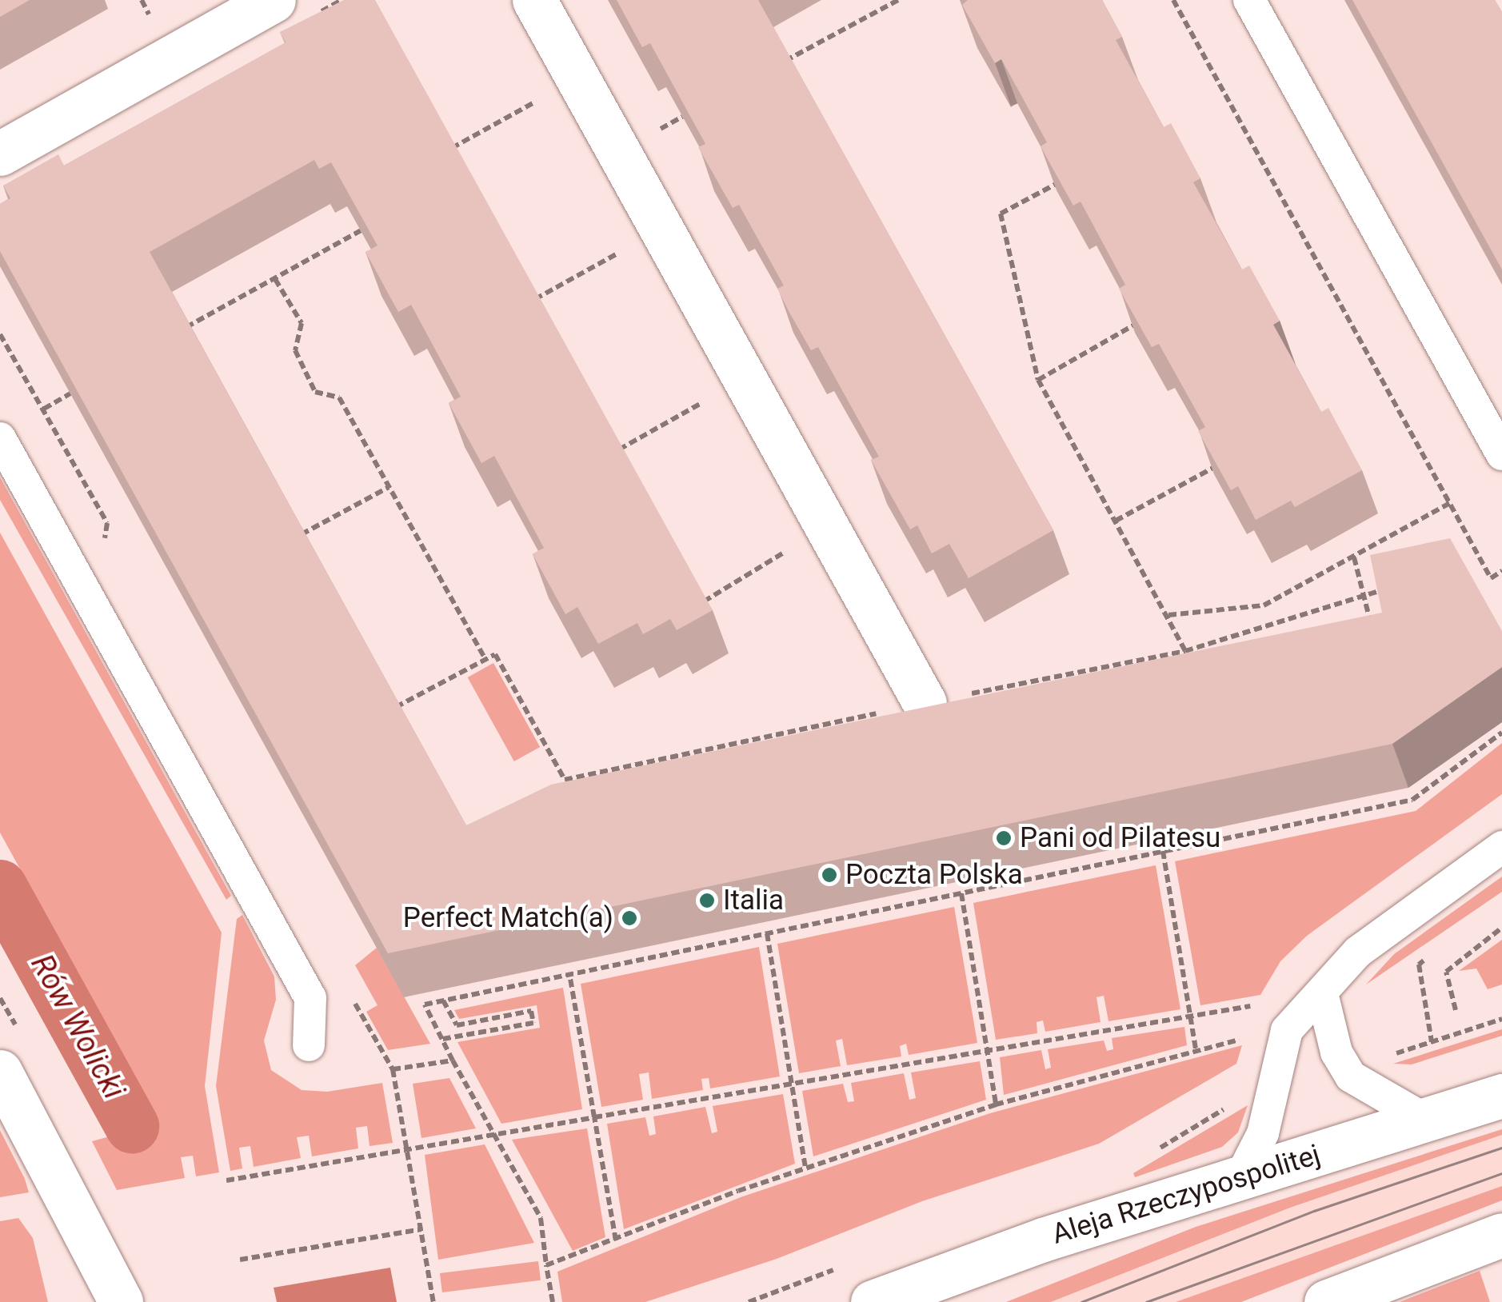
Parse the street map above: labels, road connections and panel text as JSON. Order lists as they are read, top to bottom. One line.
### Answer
{"streets":{"street":["Aleja Rzeczypospolitej"]},"water":["Rów Wolicki"],"places":["Pani od Pilatesu","Poczta Polska","Italia","Perfect Match(a)"]}
